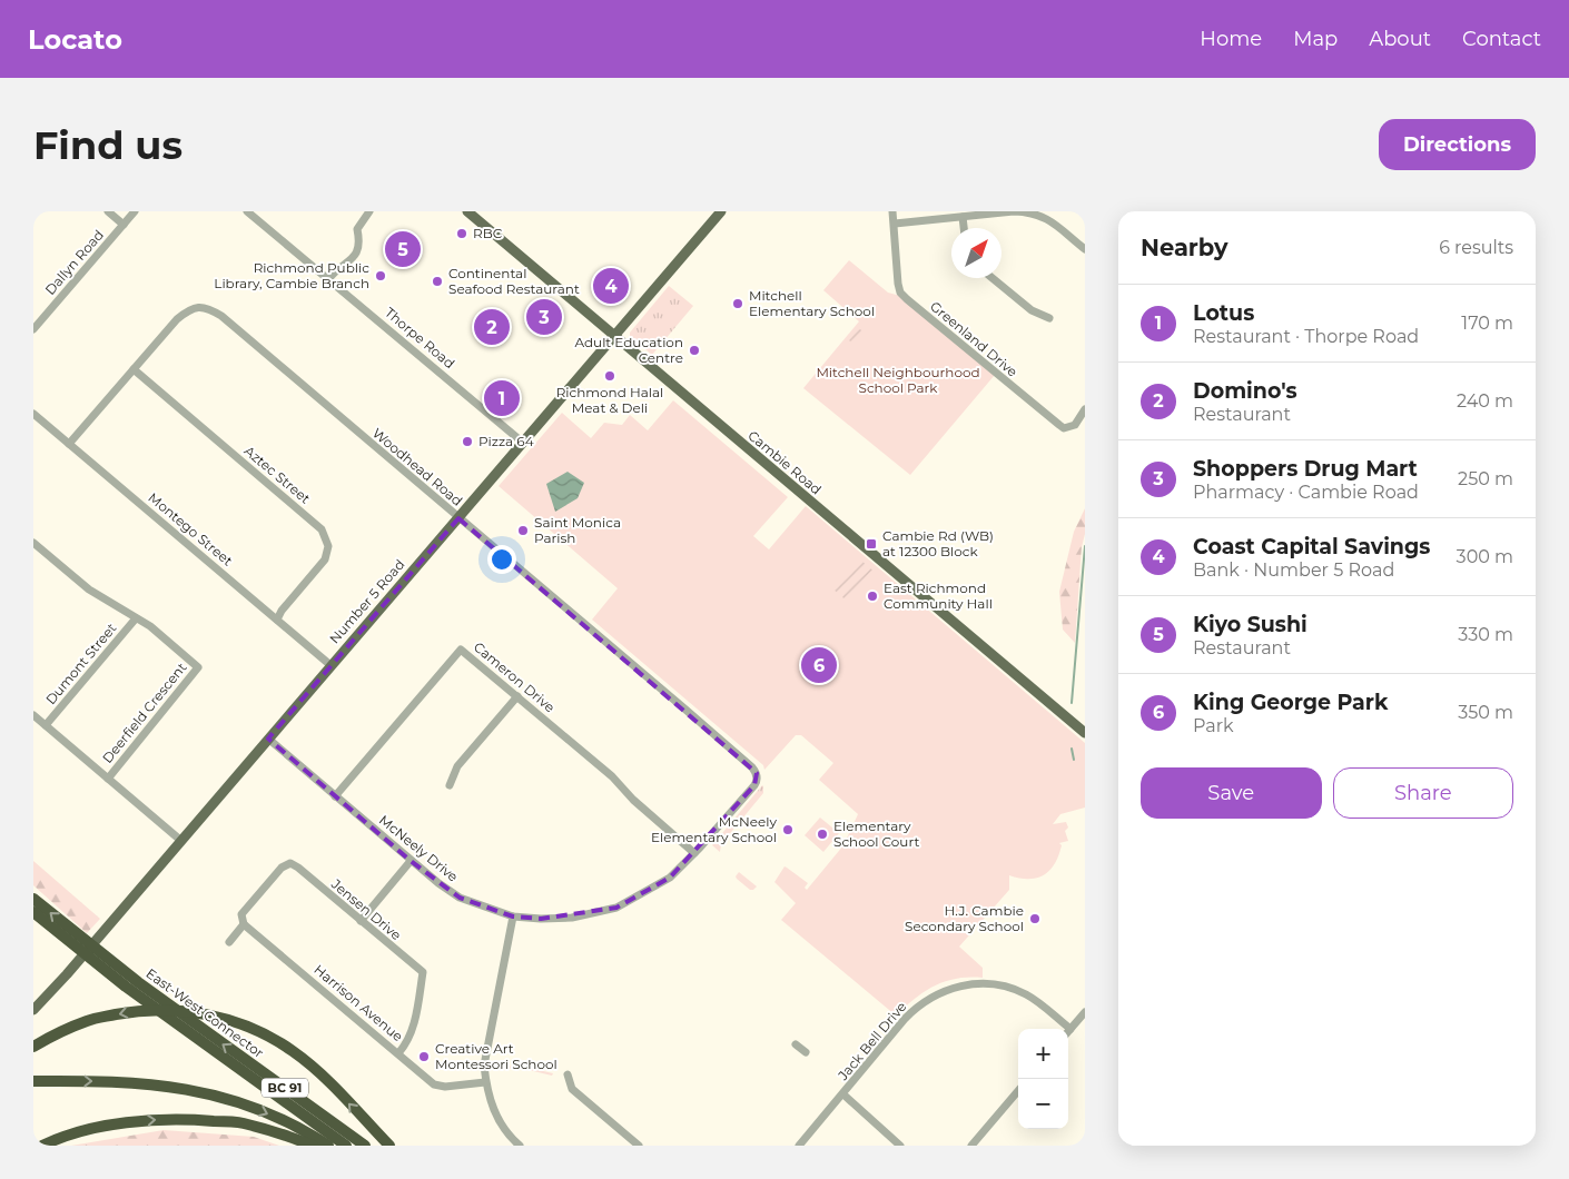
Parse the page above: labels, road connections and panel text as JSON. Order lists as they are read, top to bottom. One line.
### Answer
{"streets":{"highway":["East-West Connector","BC 91"],"main road":["Cambie Road","Number 5 Road"],"street":["Dallyn Road","Thorpe Road","Greenland Drive","Woodhead Road","Aztec Street","Montego Street","Dumont Street","Cameron Drive","Deerfield Crescent","McNeely Drive","Jensen Drive","Harrison Avenue","Jack Bell Drive"]},"crossings":[["Thorpe Road","Number 5 Road"],["Cambie Road","Number 5 Road"],["Woodhead Road","Aztec Street"],["Woodhead Road","Montego Street"],["Woodhead Road","Number 5 Road"],["Woodhead Road","McNeely Drive"],["Aztec Street","Montego Street"],["Montego Street","Number 5 Road"],["Number 5 Road","McNeely Drive"],["Dumont Street","Deerfield Crescent"],["Cameron Drive","McNeely Drive"],["Jensen Drive","Harrison Avenue"]],"parks":["Mitchell Neighbourhood School Park"],"places":{"other":["RBC","Richmond Public Library, Cambie Branch","Continental Seafood Restaurant","Mitchell Elementary School","Adult Education Centre","Richmond Halal Meat & Deli","Pizza 64","Saint Monica Parish","East Richmond Community Hall","McNeely Elementary School","Elementary School Court","H.J. Cambie Secondary School","Creative Art Montessori School"],"transit":["Cambie Rd (WB) at 12300 Block"]},"north":"top right","page":{"header":"Locato","nav":["Home","Map","About","Contact"],"buttons":["Directions",["Save","Share"]],"title":"Find us","heading":["Nearby","6 results"],"pins":["5","4","3","2","1","6"],"list":[{"mark":"1","name":"Lotus","note":"Restaurant · Thorpe Road","value":"170 m"},{"mark":"2","name":"Domino's","note":"Restaurant","value":"240 m"},{"mark":"3","name":"Shoppers Drug Mart","note":"Pharmacy · Cambie Road","value":"250 m"},{"mark":"4","name":"Coast Capital Savings","note":"Bank · Number 5 Road","value":"300 m"},{"mark":"5","name":"Kiyo Sushi","note":"Restaurant","value":"330 m"},{"mark":"6","name":"King George Park","note":"Park","value":"350 m"}],"map_buttons":["+","−"]}}
